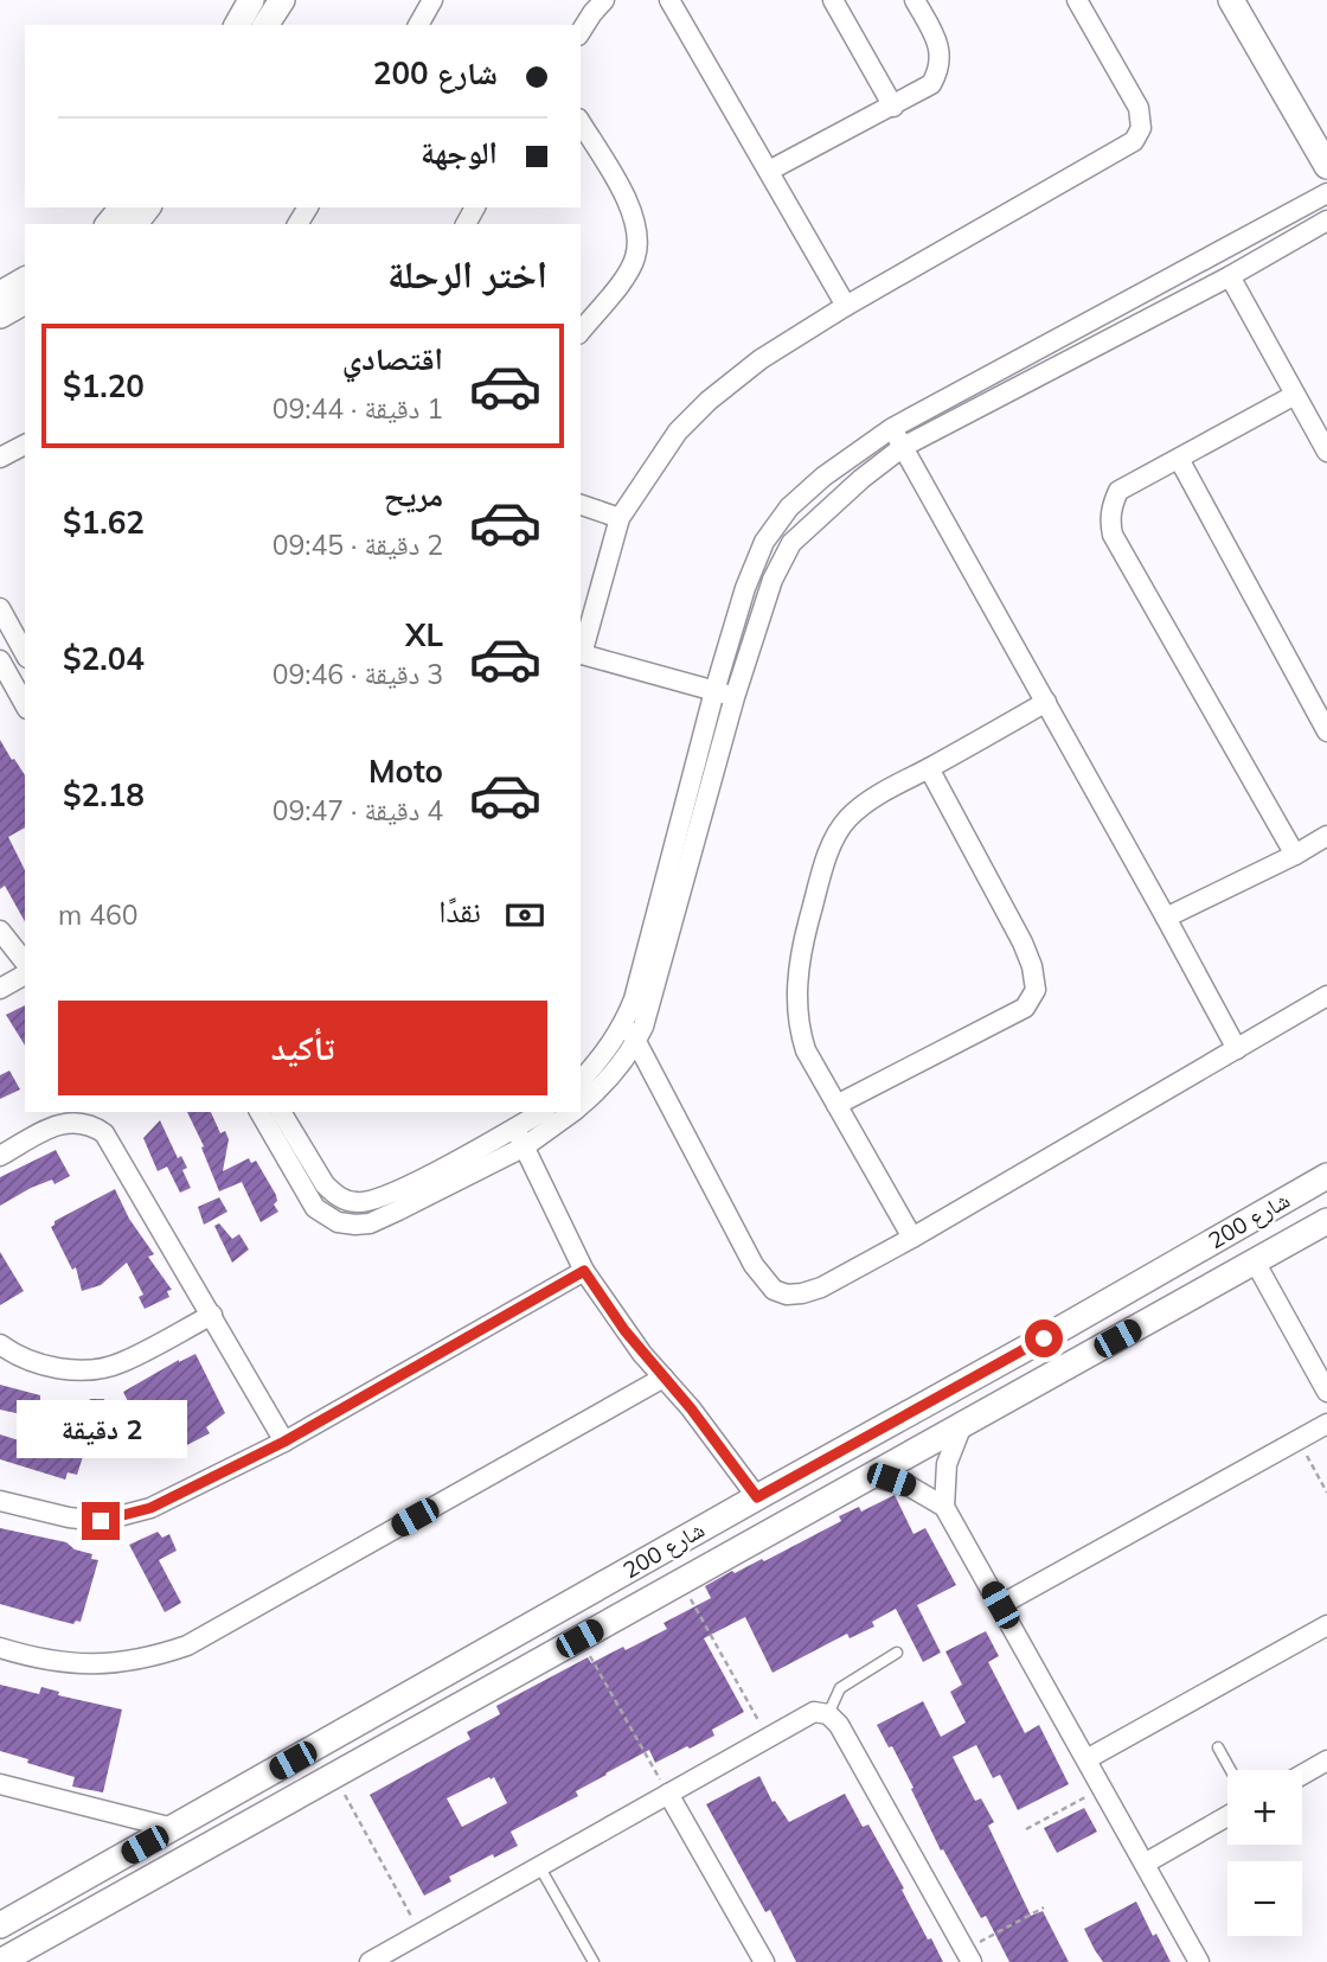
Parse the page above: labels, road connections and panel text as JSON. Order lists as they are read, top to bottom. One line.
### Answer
{"streets":{"street":["شارع 200"]},"page":{"banner":["شارع 200","الوجهة"],"heading":"اختر الرحلة","list":[{"name":"اقتصادي","note":"1 دقيقة · 09:44","value":"$1.20"},{"name":"مريح","note":"2 دقيقة · 09:45","value":"$1.62"},{"name":"XL","note":"3 دقيقة · 09:46","value":"$2.04"},{"name":"Moto","note":"4 دقيقة · 09:47","value":"$2.18"}],"pay":["نقدًا","460 m"],"buttons":"تأكيد","bubble":"2 دقيقة","map_buttons":["+","−"]}}
